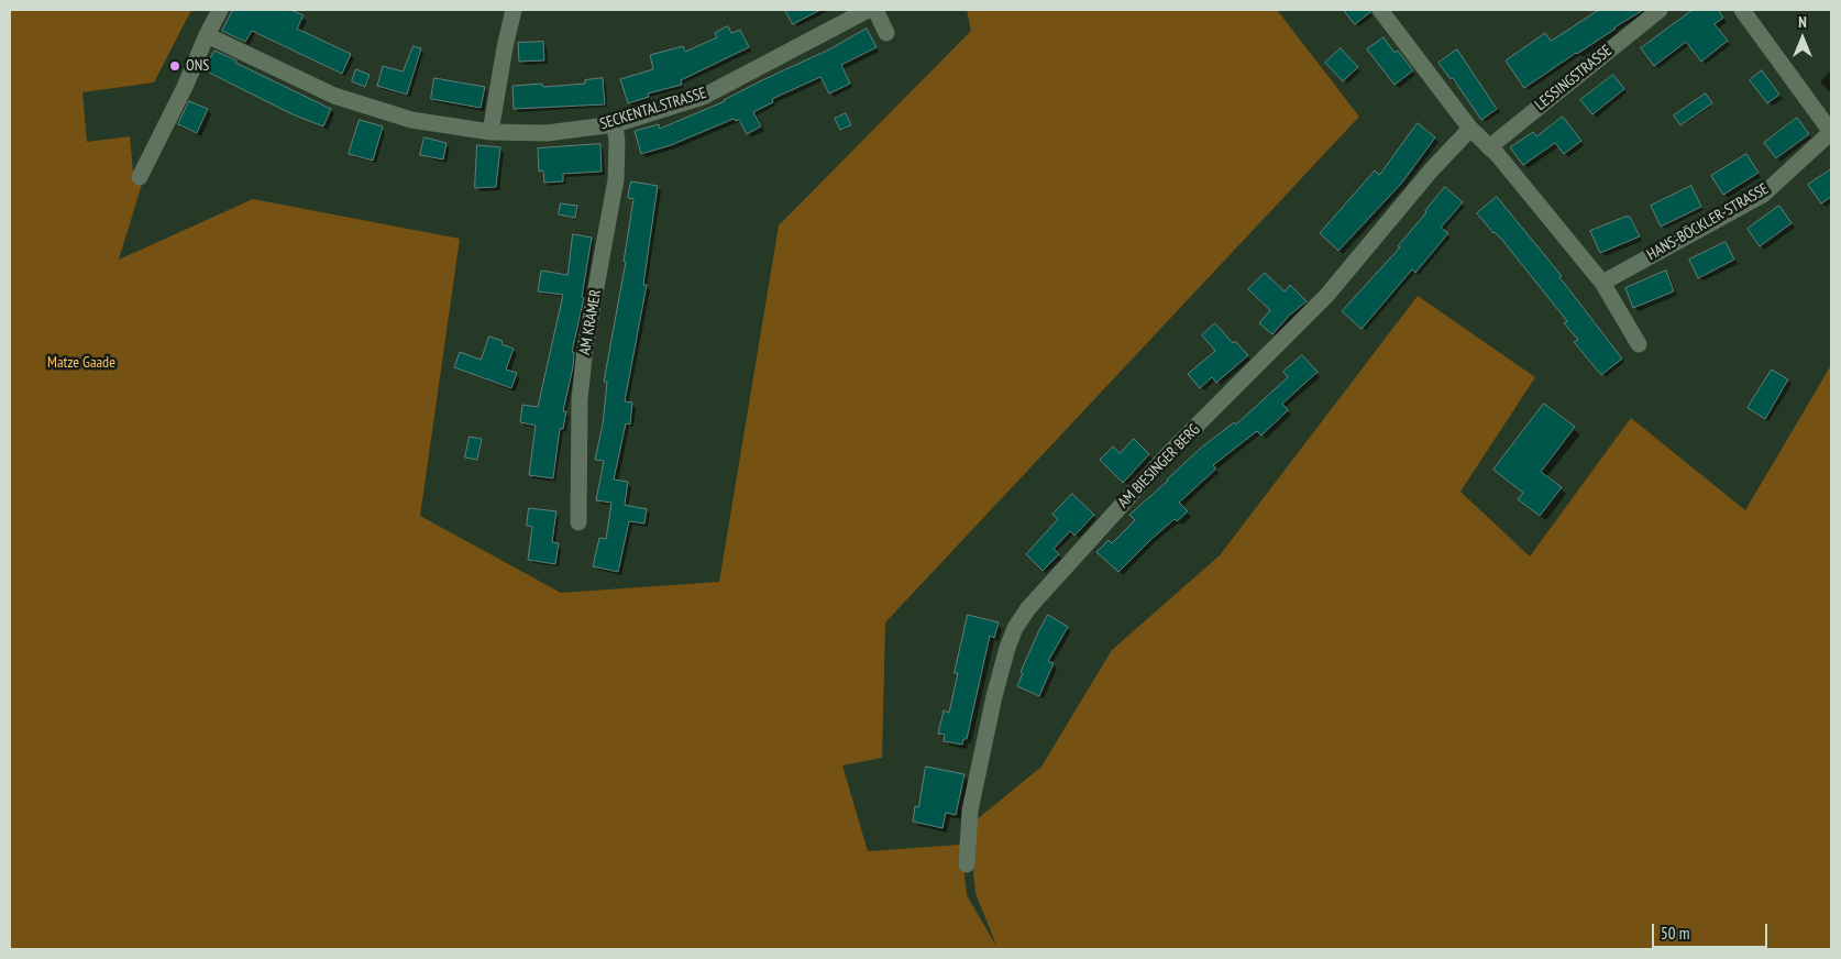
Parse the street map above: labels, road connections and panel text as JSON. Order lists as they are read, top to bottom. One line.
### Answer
{"streets":{"street":["LESSINGSTRASSE","SECKENTALSTRASSE","HANS-BÖCKLER-STRASSE","AM KRÄMER","AM BIESINGER BERG"]},"crossings":[["SECKENTALSTRASSE","AM KRÄMER"]],"parks":["Matze Gaade"],"places":["ONS"],"scale_bar":"50 m","north":"top"}
